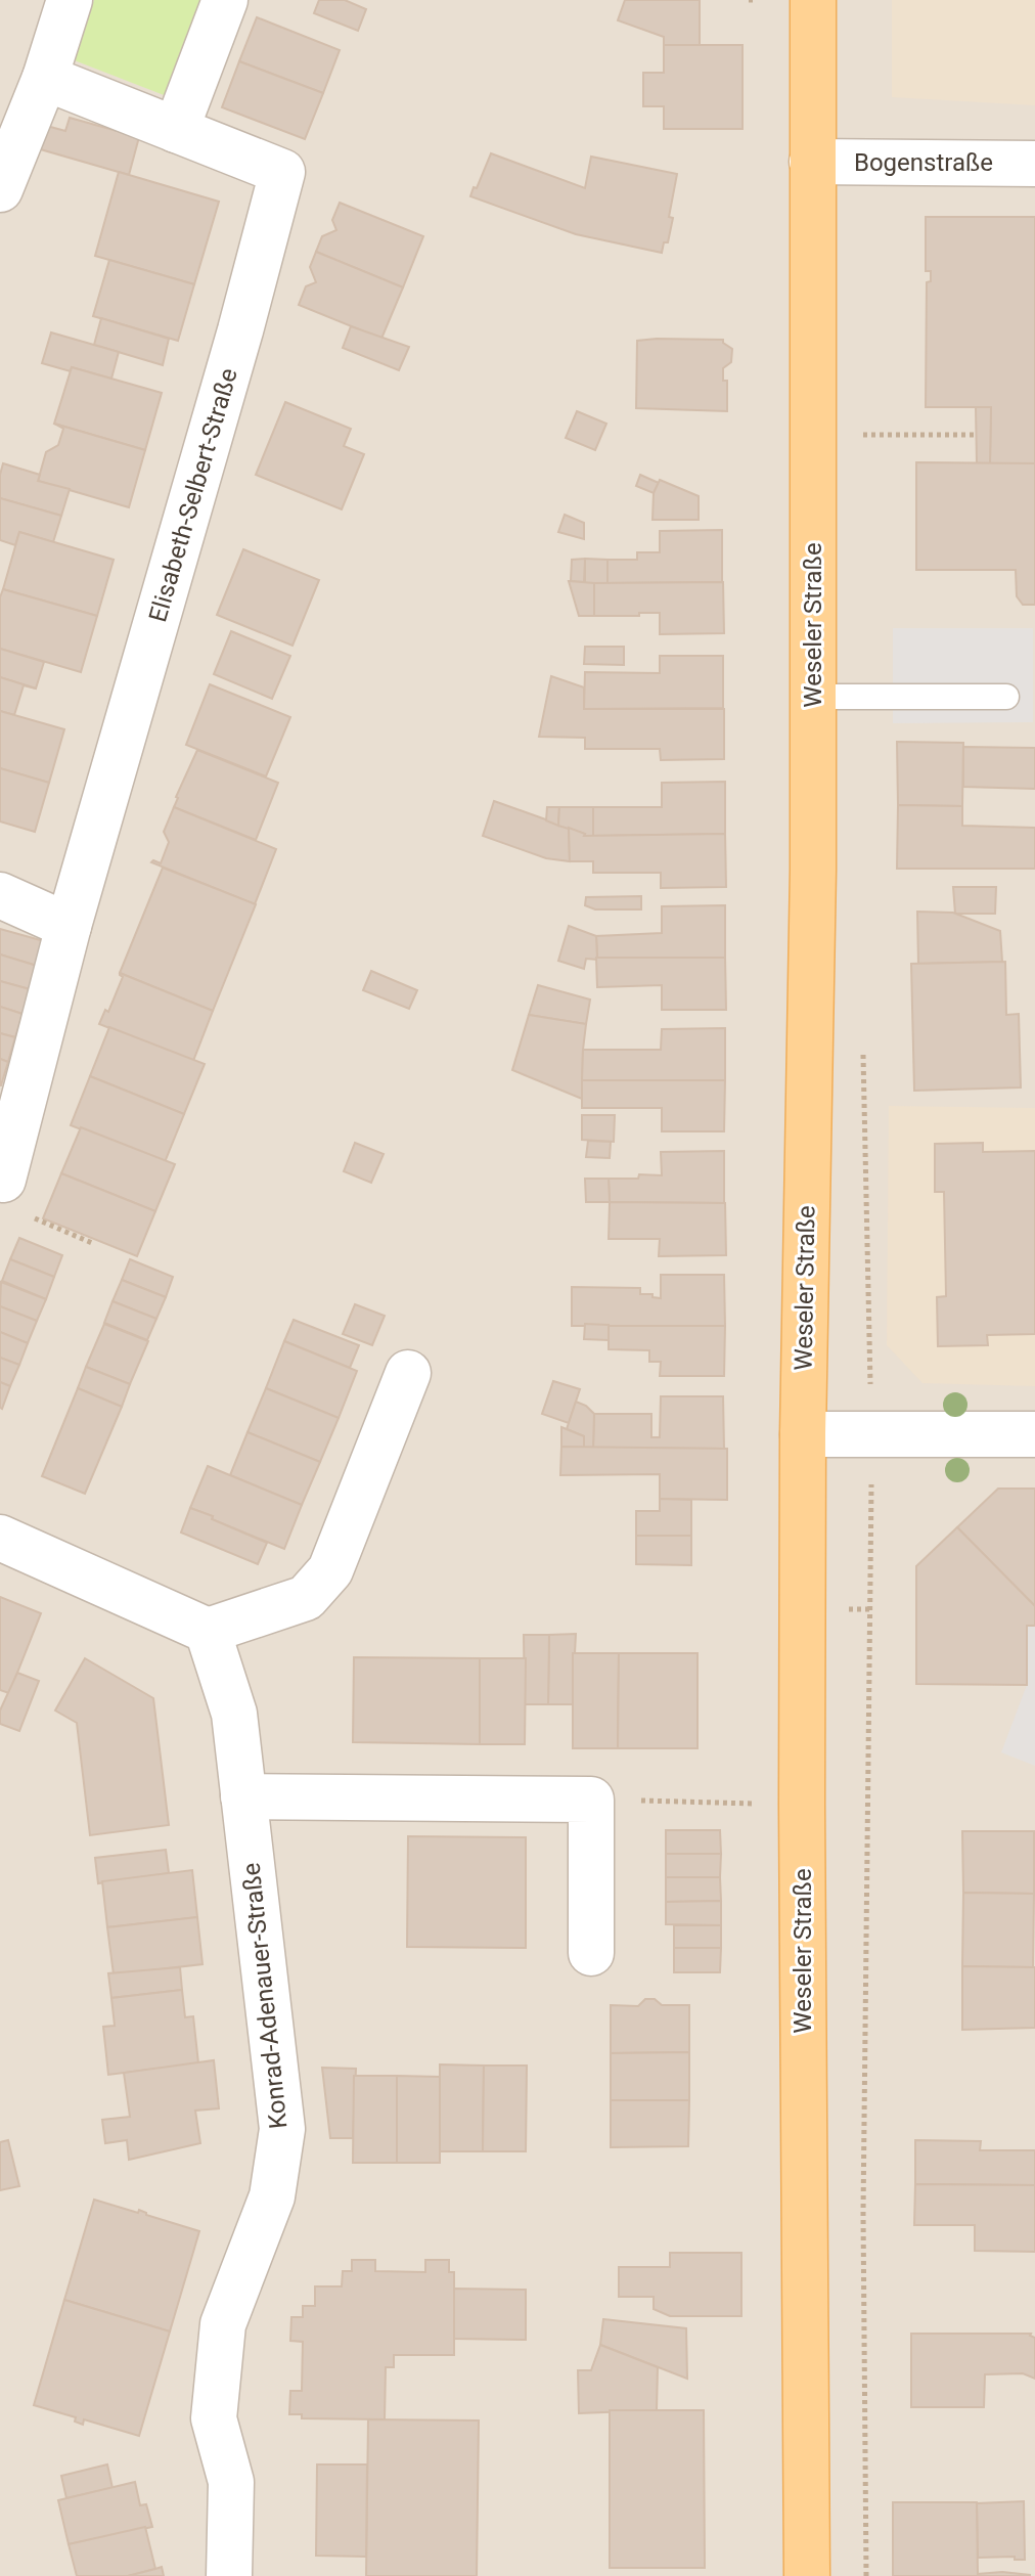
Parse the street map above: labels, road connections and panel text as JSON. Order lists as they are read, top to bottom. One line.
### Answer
{"streets":{"main road":["Weseler Straße"],"street":["Bogenstraße","Elisabeth-Selbert-Straße","Konrad-Adenauer-Straße"]},"crossings":[["Bogenstraße","Weseler Straße"]]}
